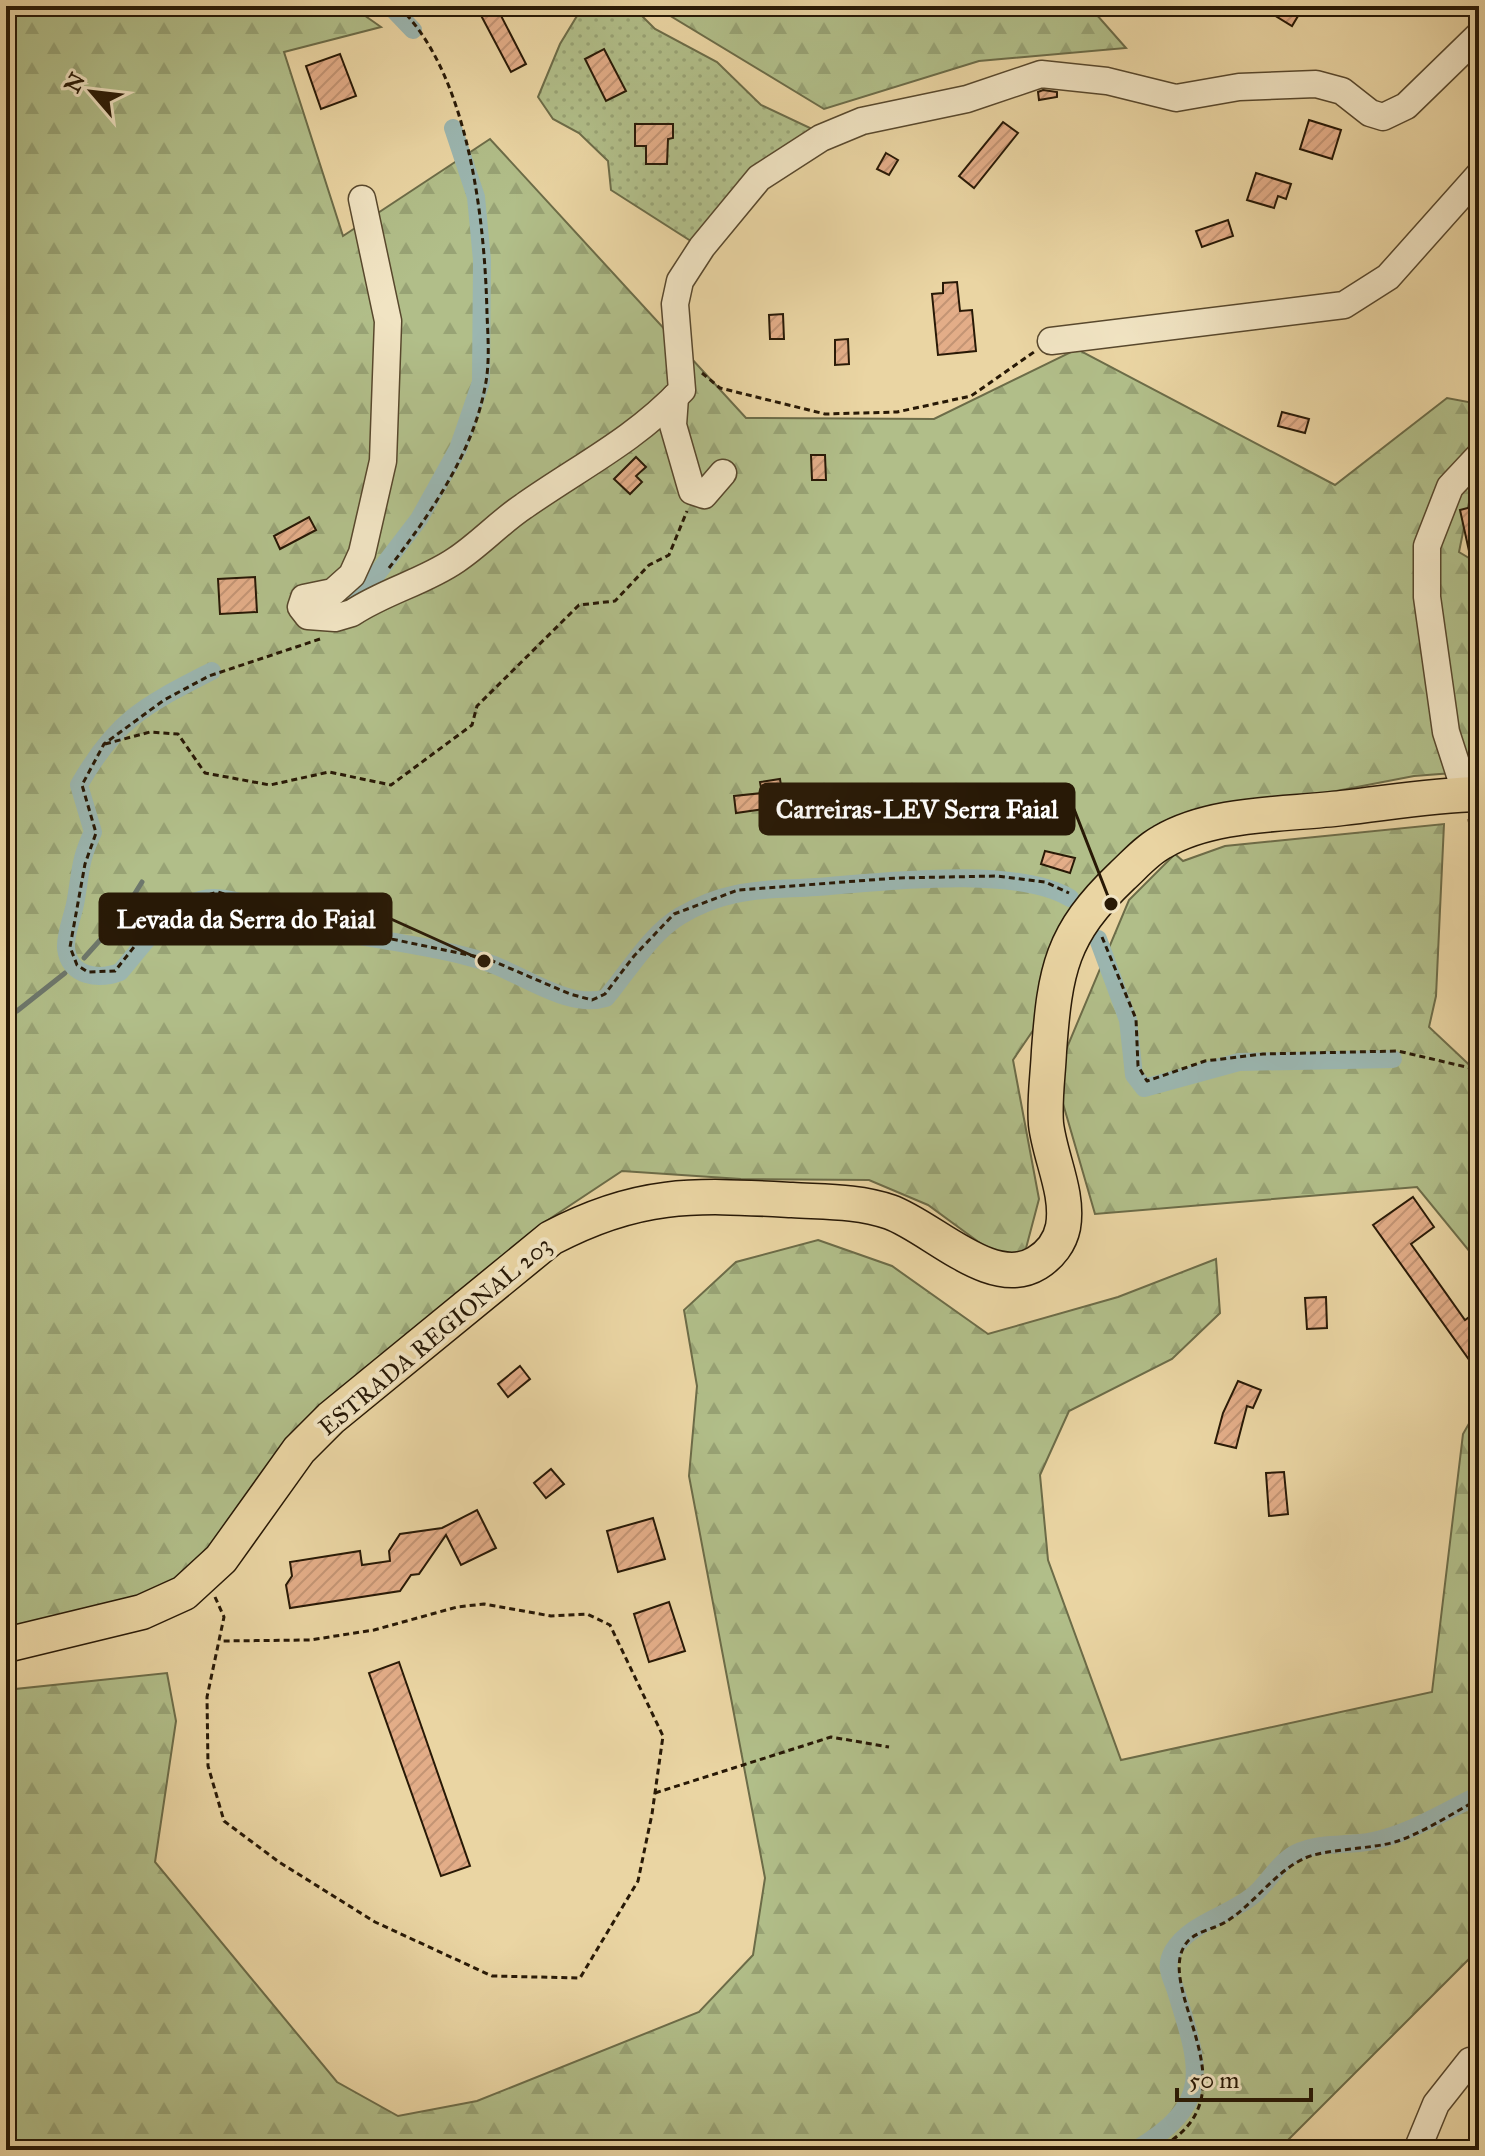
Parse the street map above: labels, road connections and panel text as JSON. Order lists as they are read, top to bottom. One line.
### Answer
{"streets":{"main road":["ESTRADA REGIONAL 203"]},"places":["Carreiras-LEV Serra Faial","Levada da Serra do Faial"],"scale_bar":"50 m","north":"top left"}
